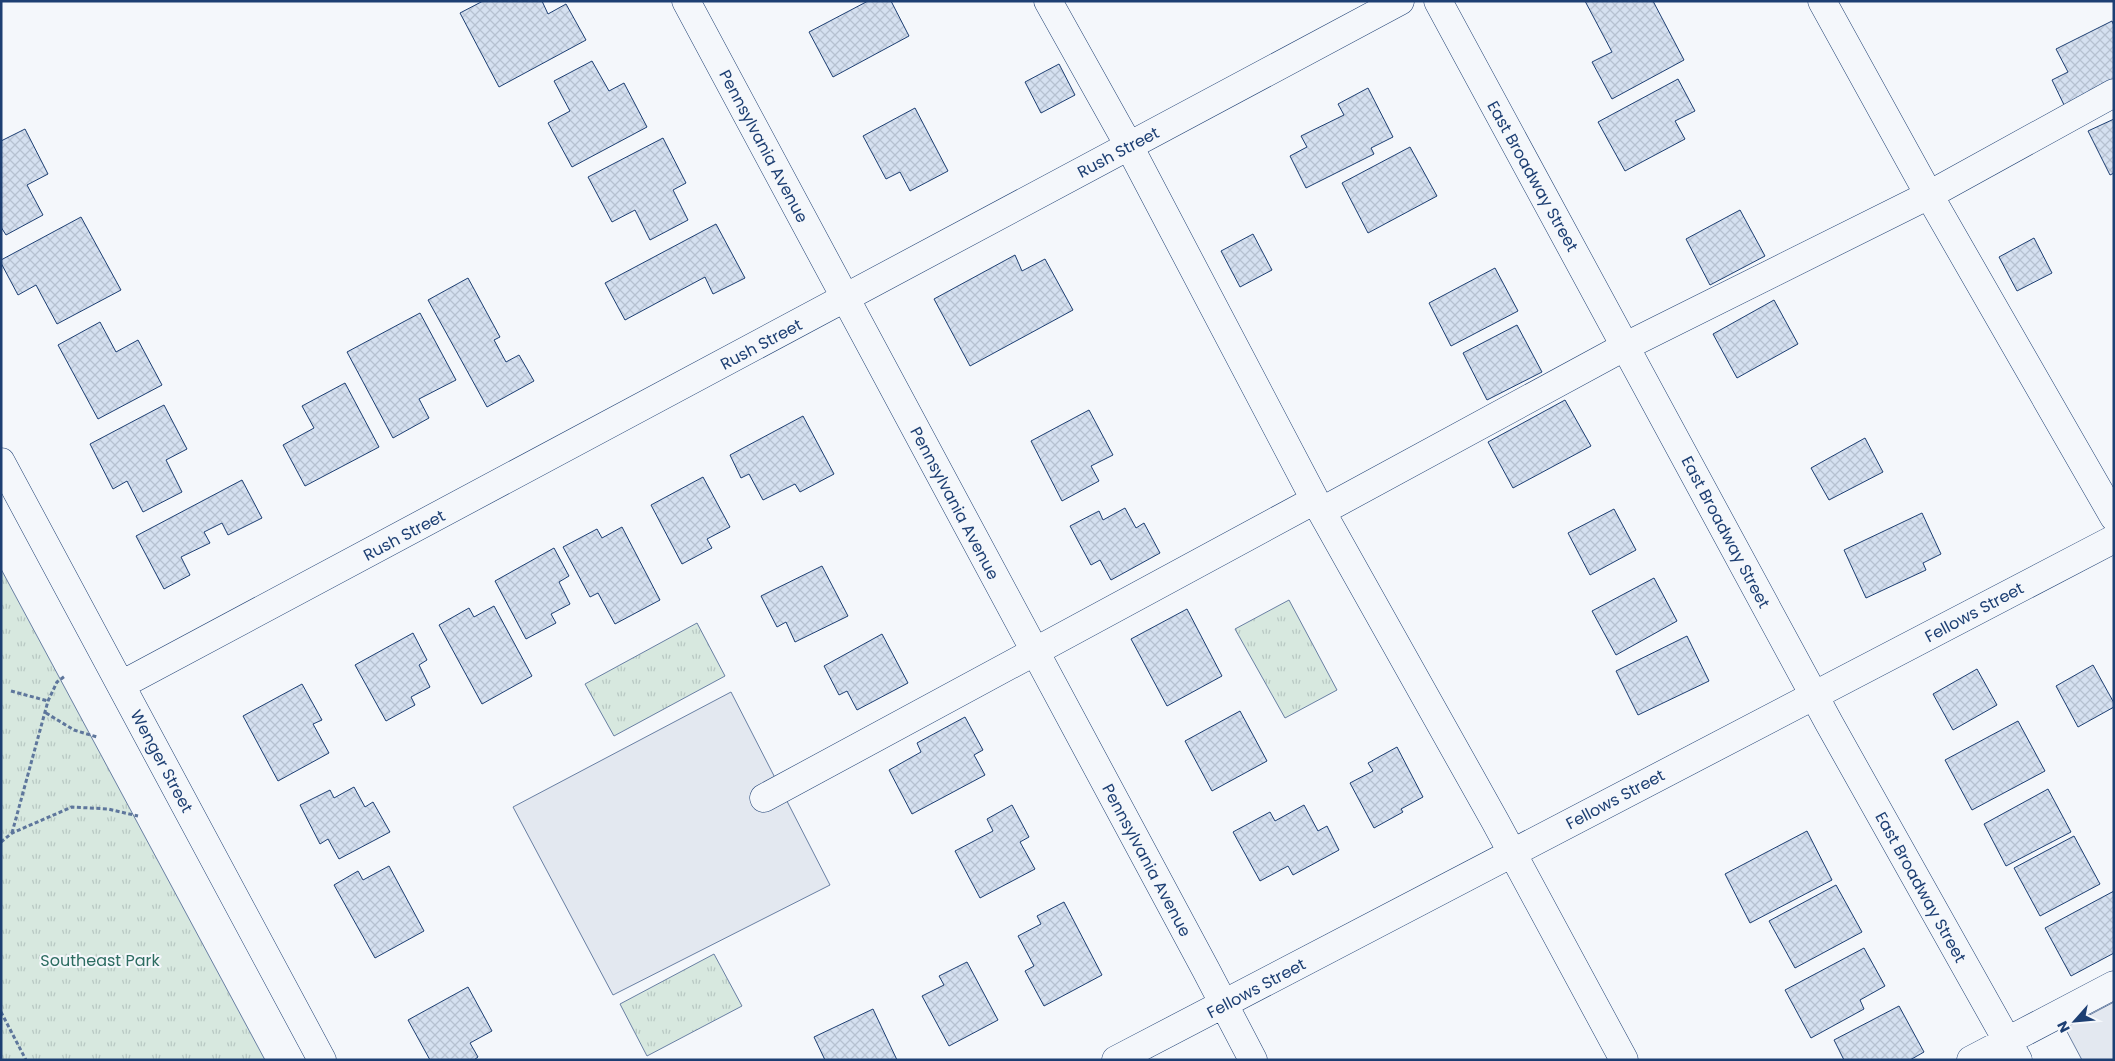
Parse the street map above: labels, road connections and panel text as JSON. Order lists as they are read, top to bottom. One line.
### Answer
{"streets":{"street":["Pennsylvania Avenue","Rush Street","East Broadway Street","Fellows Street","Wenger Street"]},"crossings":[["Pennsylvania Avenue","Rush Street"],["Pennsylvania Avenue","Fellows Street"],["Rush Street","Wenger Street"],["East Broadway Street","Fellows Street"]],"parks":["Southeast Park"],"north":"bottom left"}
